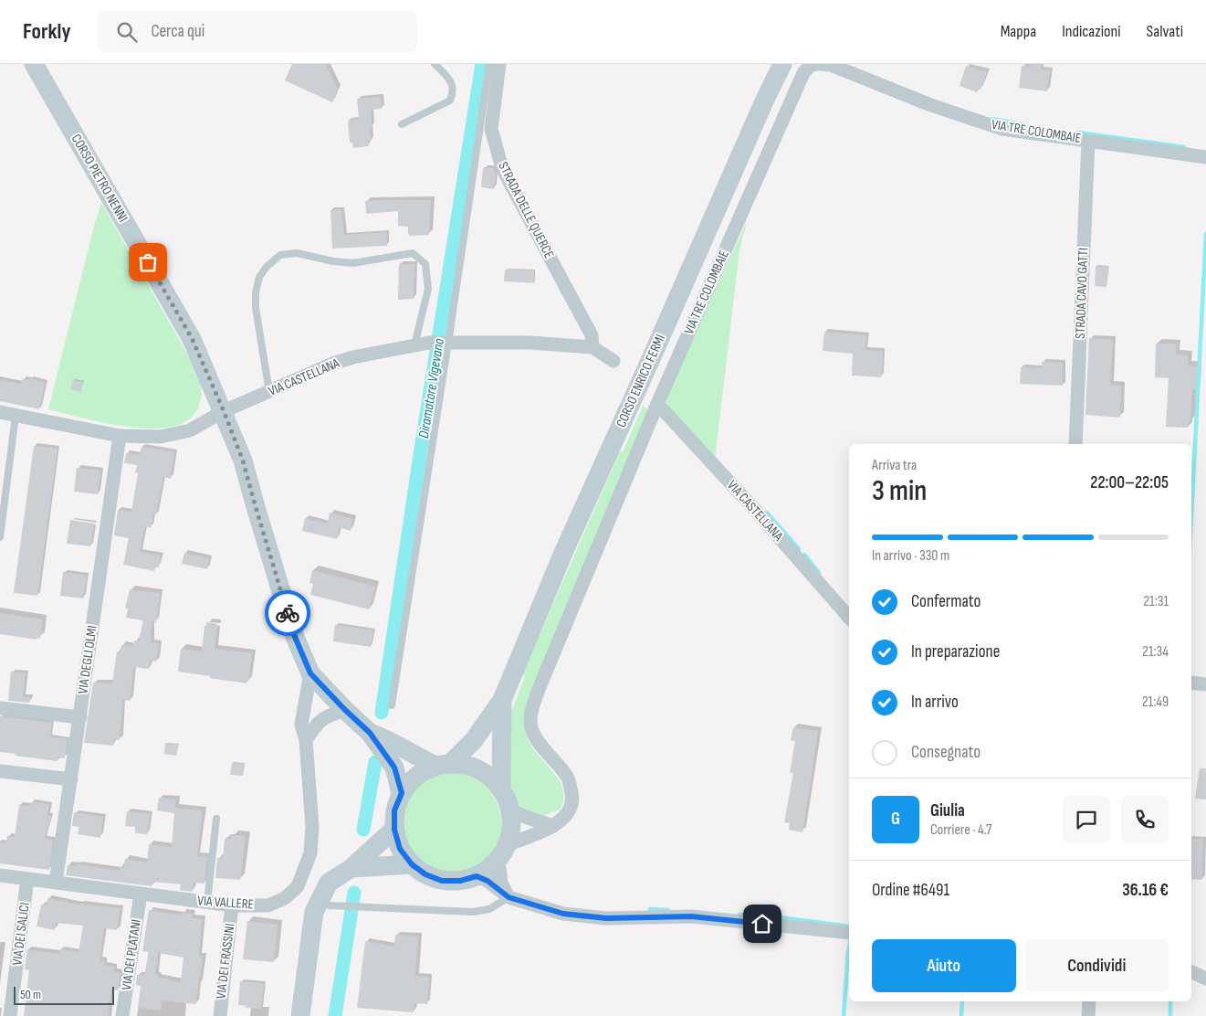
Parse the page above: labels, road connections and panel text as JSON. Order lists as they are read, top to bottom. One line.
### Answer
{"streets":{"main road":["CORSO PIETRO NENNI","CORSO ENRICO FERMI"],"street":["VIA TRE COLOMBAIE","STRADA DELLE QUERCE","STRADA CAVO GATTI","VIA CASTELLANA","VIA DEGLI OLMI","VIA VALLERE","VIA DEI SALICI","VIA DEI PLATANI","VIA DEI FRASSINI"]},"crossings":[["VIA TRE COLOMBAIE","STRADA CAVO GATTI"],["VIA TRE COLOMBAIE","VIA CASTELLANA"],["CORSO PIETRO NENNI","VIA CASTELLANA"],["CORSO PIETRO NENNI","CORSO ENRICO FERMI"],["CORSO PIETRO NENNI","VIA VALLERE"],["STRADA DELLE QUERCE","VIA CASTELLANA"],["VIA CASTELLANA","VIA DEGLI OLMI"],["VIA DEGLI OLMI","VIA VALLERE"],["VIA VALLERE","VIA DEI SALICI"],["VIA VALLERE","VIA DEI PLATANI"],["VIA VALLERE","VIA DEI FRASSINI"]],"water":["Diramatore Vigevano"],"scale_bar":"50 m","page":{"header":"Forkly","search":"Cerca qui","nav":["Mappa","Indicazioni","Salvati"],"heading":["3 min","Arriva tra","22:00–22:05"],"panel":["Giulia","Corriere · 4.7","Ordine #6491","36.16 €"],"bar":"In arrivo · 330 m","list":[["Confermato","21:31"],["In preparazione","21:34"],["In arrivo","21:49"],"Consegnato"],"round":"G","buttons":["Aiuto","Condividi"],"scale":"50 m"}}
